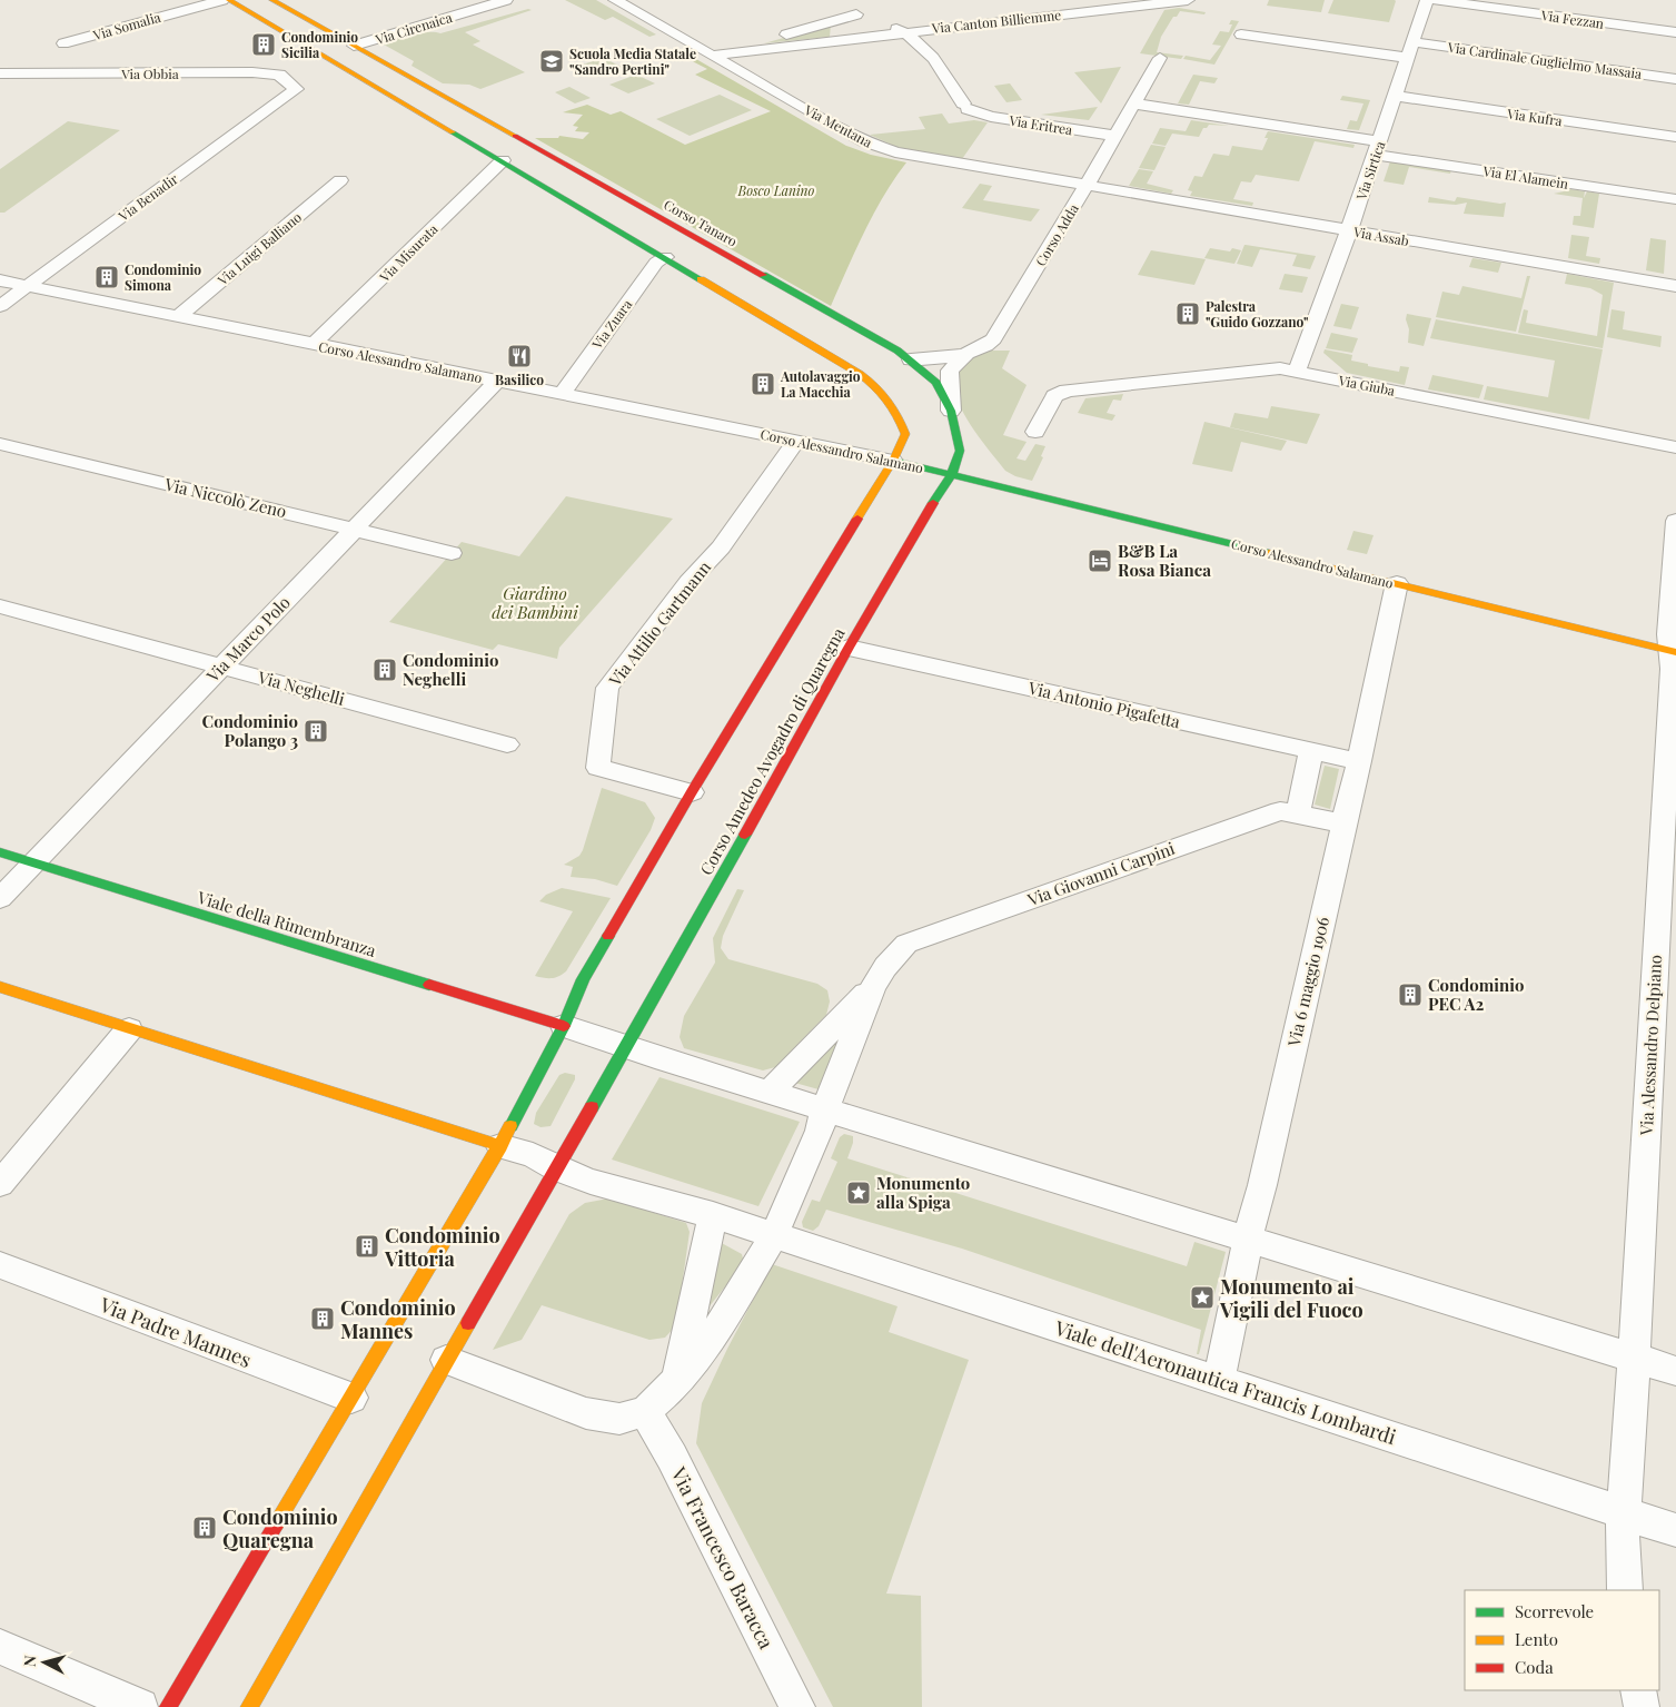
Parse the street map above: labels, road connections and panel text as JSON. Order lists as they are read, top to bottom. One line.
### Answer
{"streets":{"main road":["Corso Tanaro","Corso Alessandro Salamano","Corso Amedeo Avogadro di Quaregna","Viale della Rimembranza"],"street":["Via Fezzan","Via Canton Billiemme","Via Somalia","Via Cirenaica","Via Cardinale Guglielmo Massaia","Via Obbia","Via Kufra","Via Eritrea","Via Mentana","Via Sirtica","Via El Alamein","Via Benadir","Corso Adda","Via Assab","Via Luigi Balliano","Via Misurata","Via Zuara","Via Giuba","Via Niccolò Zeno","Via Attilio Gartmann","Via Marco Polo","Via Neghelli","Via Antonio Pigafetta","Via Giovanni Carpini","Via 6 maggio 1906","Via Alessandro Delpiano","Via Padre Mannes","Viale dell'Aeronautica Francis Lombardi","Via Francesco Baracca"]},"crossings":[["Via Canton Billiemme","Via Eritrea"],["Via Canton Billiemme","Via Mentana"],["Via Cirenaica","Corso Tanaro"],["Via Cardinale Guglielmo Massaia","Via Sirtica"],["Via Obbia","Via Benadir"],["Via Kufra","Via Sirtica"],["Via Eritrea","Corso Adda"],["Via Mentana","Corso Adda"],["Via Mentana","Via Assab"],["Via Sirtica","Via El Alamein"],["Via Sirtica","Via Assab"],["Via Sirtica","Via Giuba"],["Via Benadir","Corso Alessandro Salamano"],["Corso Tanaro","Corso Adda"],["Corso Tanaro","Corso Alessandro Salamano"],["Corso Tanaro","Corso Amedeo Avogadro di Quaregna"],["Corso Adda","Via Assab"],["Via Luigi Balliano","Corso Alessandro Salamano"],["Via Misurata","Corso Alessandro Salamano"],["Via Zuara","Corso Alessandro Salamano"],["Corso Alessandro Salamano","Via Attilio Gartmann"],["Corso Alessandro Salamano","Via Marco Polo"],["Corso Alessandro Salamano","Corso Amedeo Avogadro di Quaregna"],["Corso Alessandro Salamano","Via 6 maggio 1906"],["Corso Alessandro Salamano","Via Alessandro Delpiano"],["Via Niccolò Zeno","Via Marco Polo"],["Via Marco Polo","Via Neghelli"],["Via Marco Polo","Viale della Rimembranza"],["Via Antonio Pigafetta","Corso Amedeo Avogadro di Quaregna"],["Via Antonio Pigafetta","Via 6 maggio 1906"],["Corso Amedeo Avogadro di Quaregna","Viale dell'Aeronautica Francis Lombardi"],["Via Giovanni Carpini","Via 6 maggio 1906"],["Via 6 maggio 1906","Viale dell'Aeronautica Francis Lombardi"],["Via Alessandro Delpiano","Viale dell'Aeronautica Francis Lombardi"]],"parks":["Bosco Lanino","Giardino dei Bambini"],"places":{"building":["Condominio Sicilia","Condominio Simona","Palestra \"Guido Gozzano\"","Autolavaggio La Macchia","Condominio Neghelli","Condominio Polango 3","Condominio PEC A2","Condominio Vittoria","Condominio Mannes","Condominio Quaregna"],"school or university":["Scuola Media Statale \"Sandro Pertini\""],"restaurant":["Basilico"],"hotel":["B&B La Rosa Bianca"],"place":["Monumento alla Spiga","Monumento ai Vigili del Fuoco"]},"legend":["Scorrevole","Lento","Coda"],"north":"left"}
